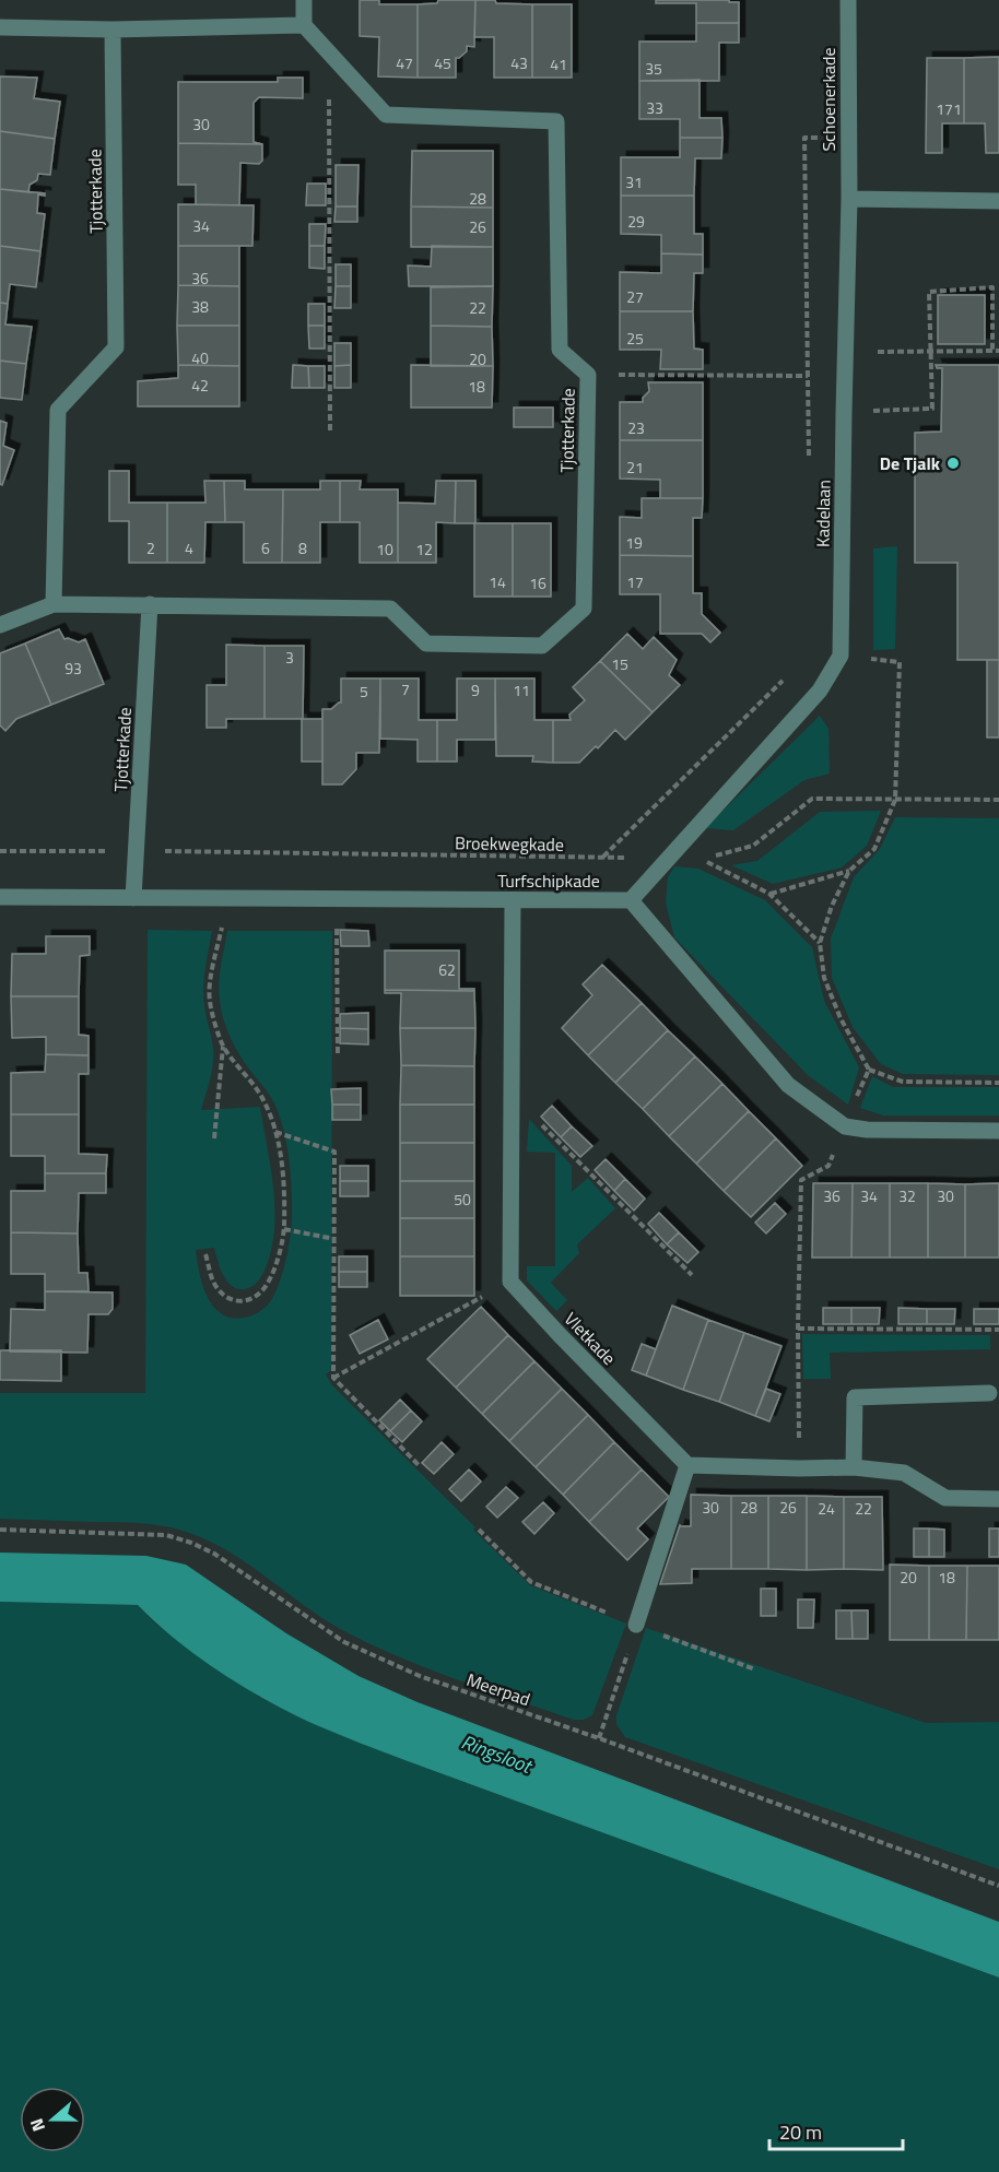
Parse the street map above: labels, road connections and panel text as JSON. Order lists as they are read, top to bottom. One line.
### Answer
{"streets":{"street":["Schoenerkade","Tjotterkade","Kadelaan","Turfschipkade","Vletkade"],"path":["Broekwegkade","Meerpad"]},"crossings":[["Schoenerkade","Kadelaan"],["Tjotterkade","Broekwegkade"],["Tjotterkade","Turfschipkade"],["Kadelaan","Broekwegkade"],["Kadelaan","Turfschipkade"]],"water":["Ringsloot"],"places":["De Tjalk"],"house_numbers":["47","45","43","41","35","33","171","30","31","28","29","34","26","36","27","38","22","25","40","20","42","18","23","21","19","2","4","6","8","10","12","14","17","16","3","15","93","7","9","11","5","62","36","34","32","30","50","30","28","26","24","22","20","18"],"scale_bar":"20 m","north":"left"}
